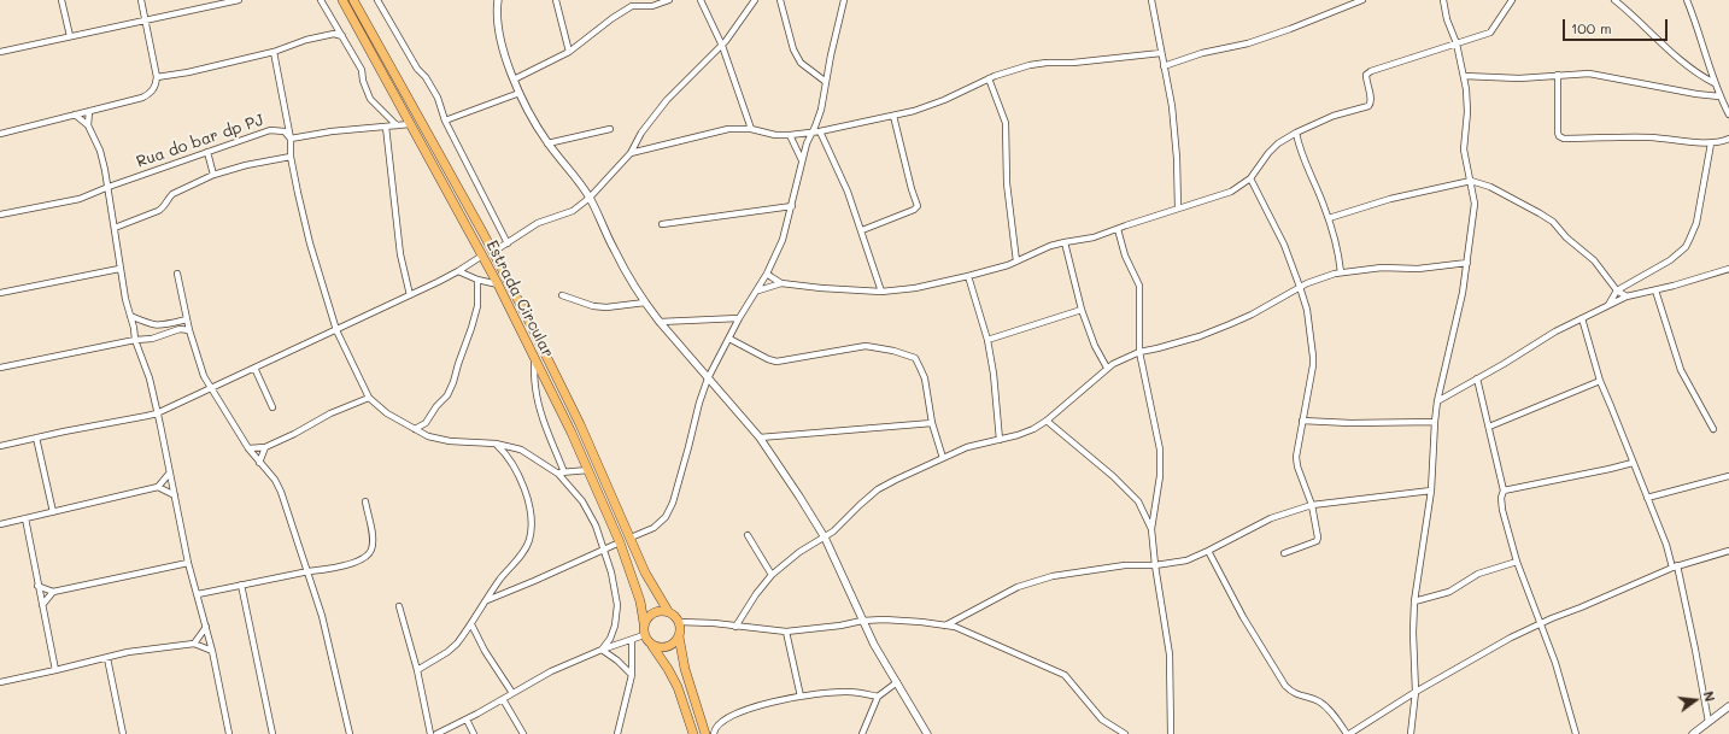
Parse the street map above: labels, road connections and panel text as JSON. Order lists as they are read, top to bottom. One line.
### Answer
{"streets":{"main road":["Estrada Circular"],"street":["Rua do bar dp PJ"]},"scale_bar":"100 m","north":"right"}
